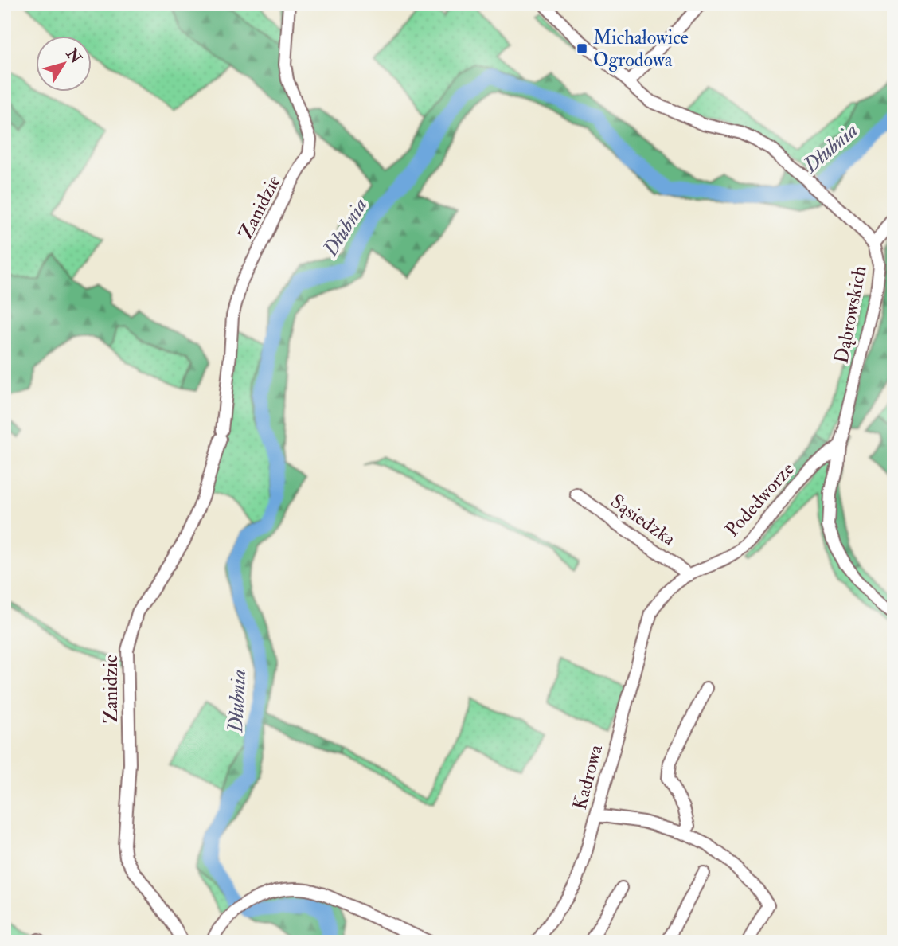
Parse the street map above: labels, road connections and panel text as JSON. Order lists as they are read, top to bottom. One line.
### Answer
{"streets":{"street":["Zanidzie","Dąbrowskich","Podedworze","Sąsiedzka","Kadrowa"]},"crossings":[["Dąbrowskich","Podedworze"],["Podedworze","Sąsiedzka"],["Podedworze","Kadrowa"]],"water":["Dłubnia"],"places":{"transit":["Michałowice Ogrodowa"]},"north":"top right"}
